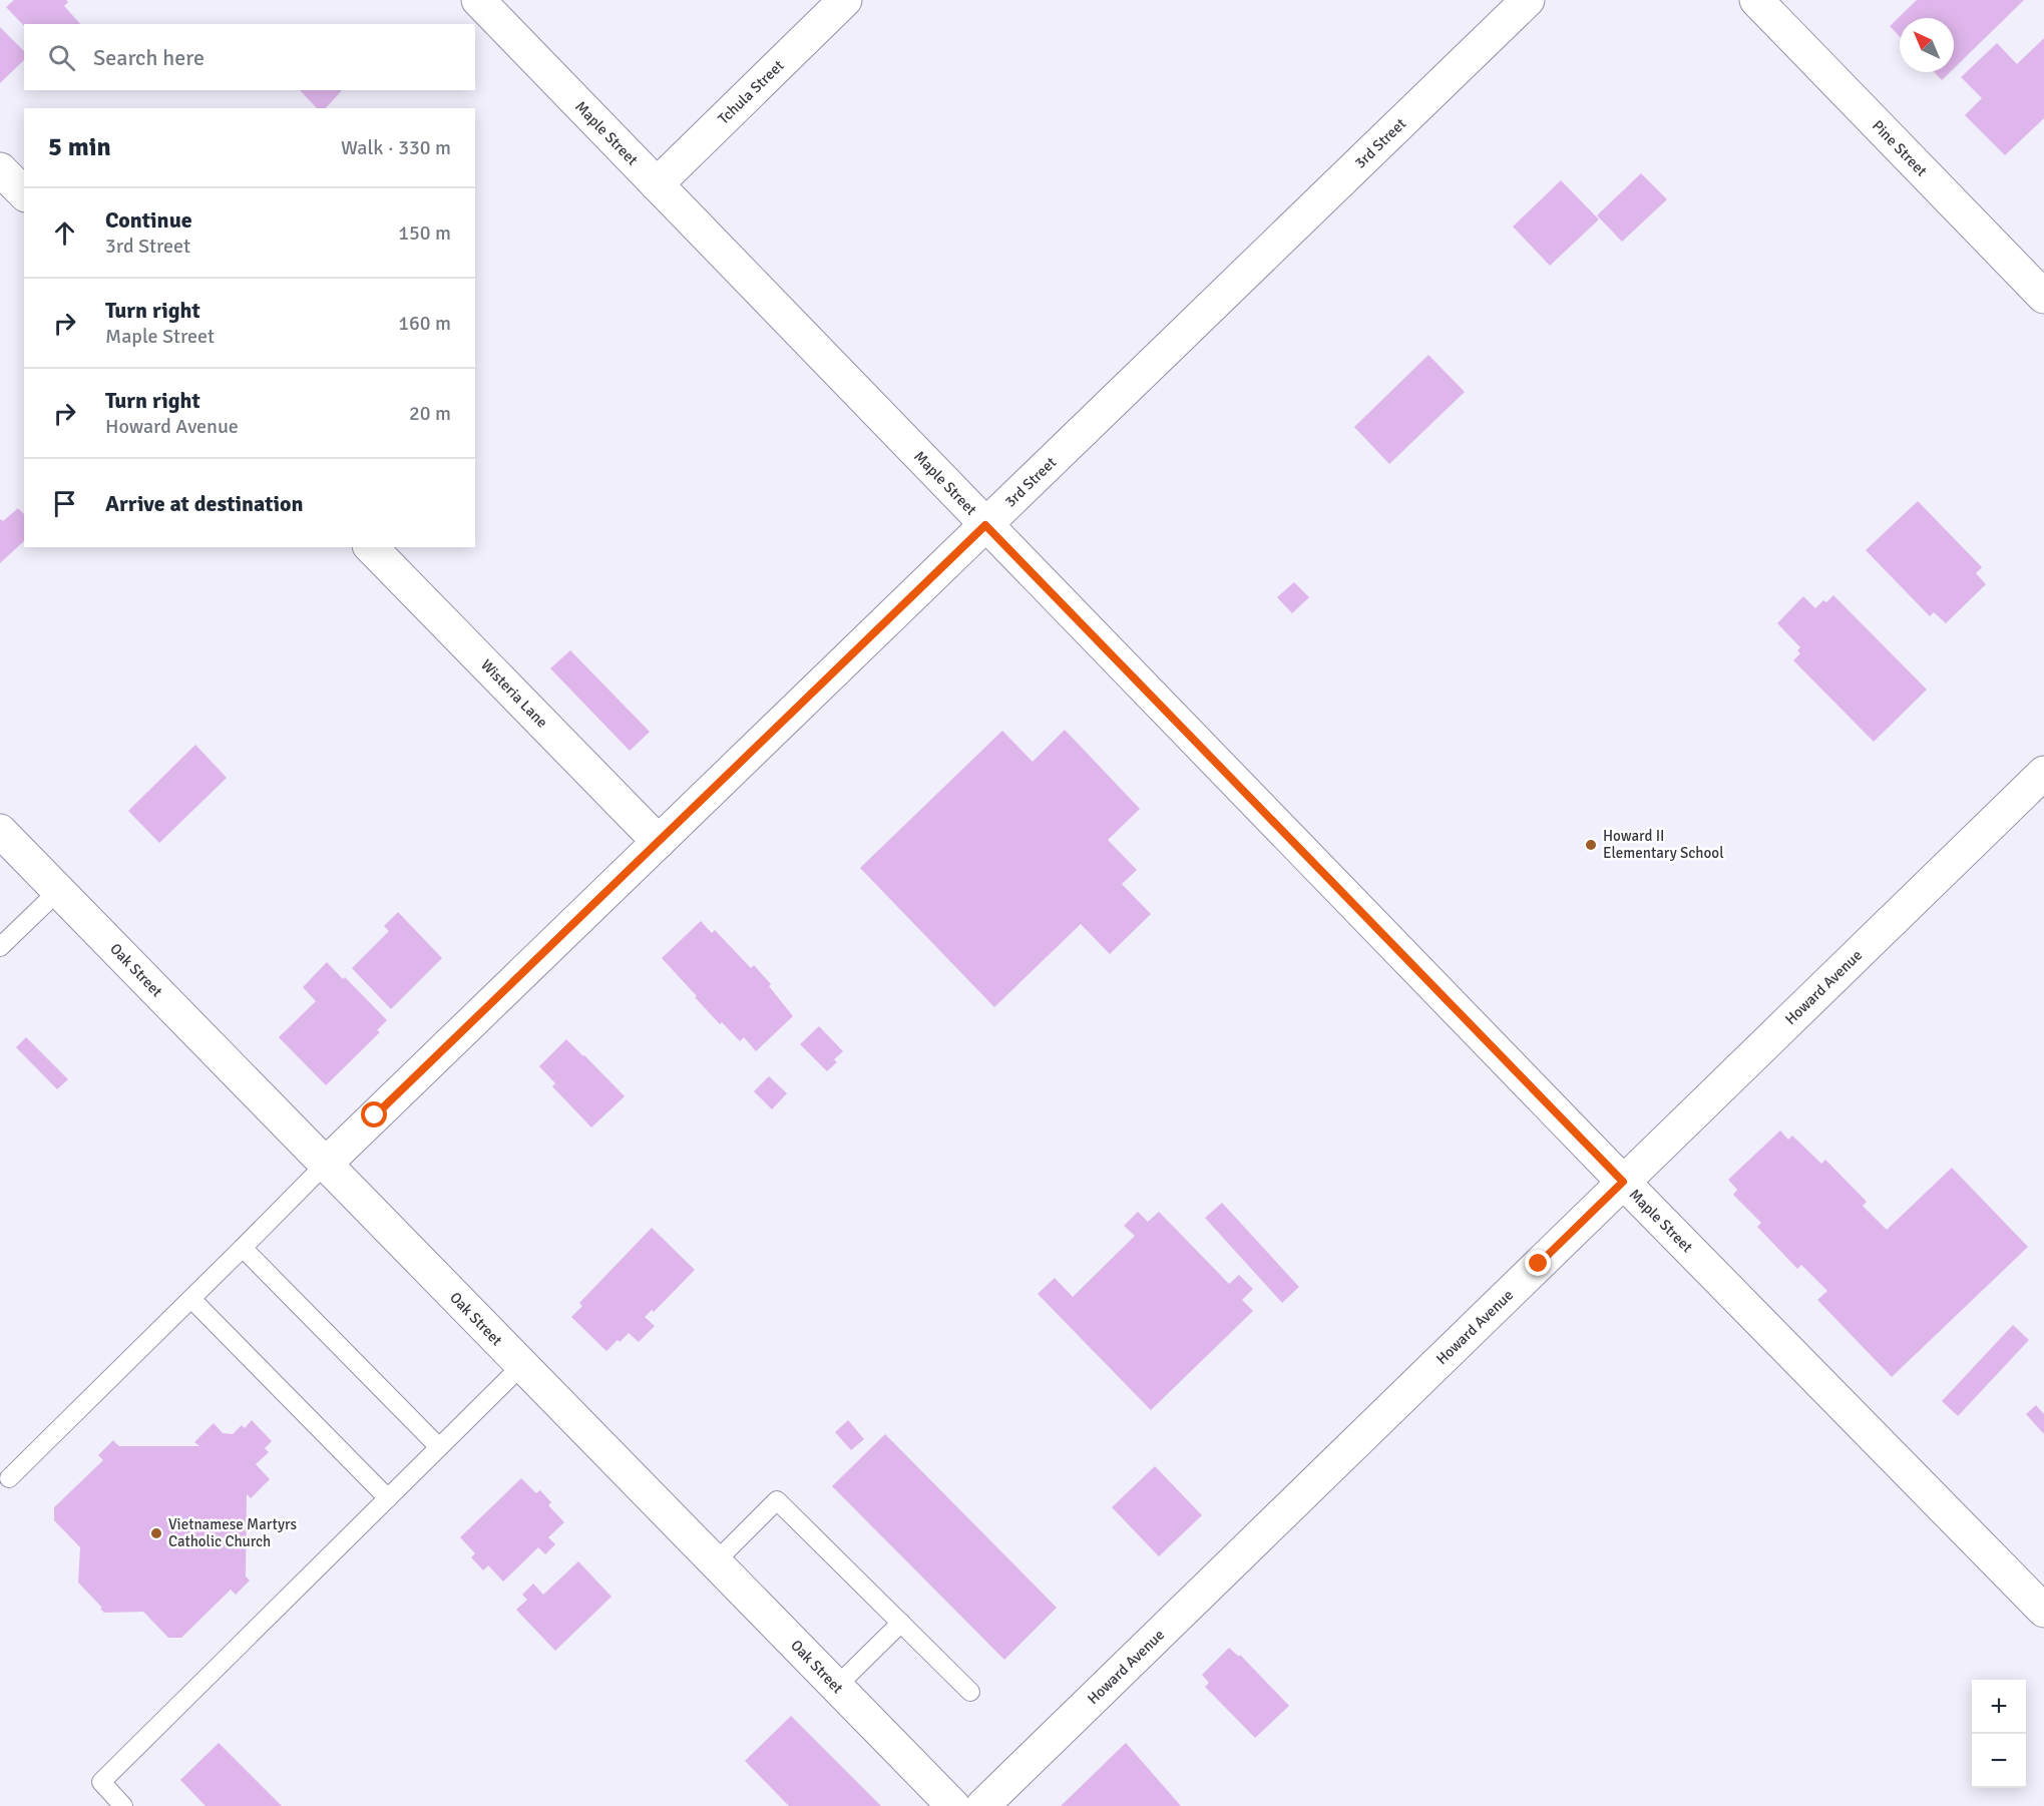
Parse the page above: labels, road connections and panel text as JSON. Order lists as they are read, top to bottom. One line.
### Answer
{"streets":{"street":["Tchula Street","Maple Street","3rd Street","Pine Street","Wisteria Lane","Oak Street","Howard Avenue"]},"crossings":[["Tchula Street","Maple Street"],["Maple Street","3rd Street"],["Maple Street","Howard Avenue"],["3rd Street","Wisteria Lane"],["3rd Street","Oak Street"]],"places":["Howard II Elementary School","Vietnamese Martyrs Catholic Church"],"north":"top left","page":{"search":"Search here","heading":["5 min","Walk · 330 m"],"list":[["Continue","3rd Street","150 m"],["Turn right","Maple Street","160 m"],["Turn right","Howard Avenue","20 m"],"Arrive at destination"],"map_buttons":["+","−"]}}
